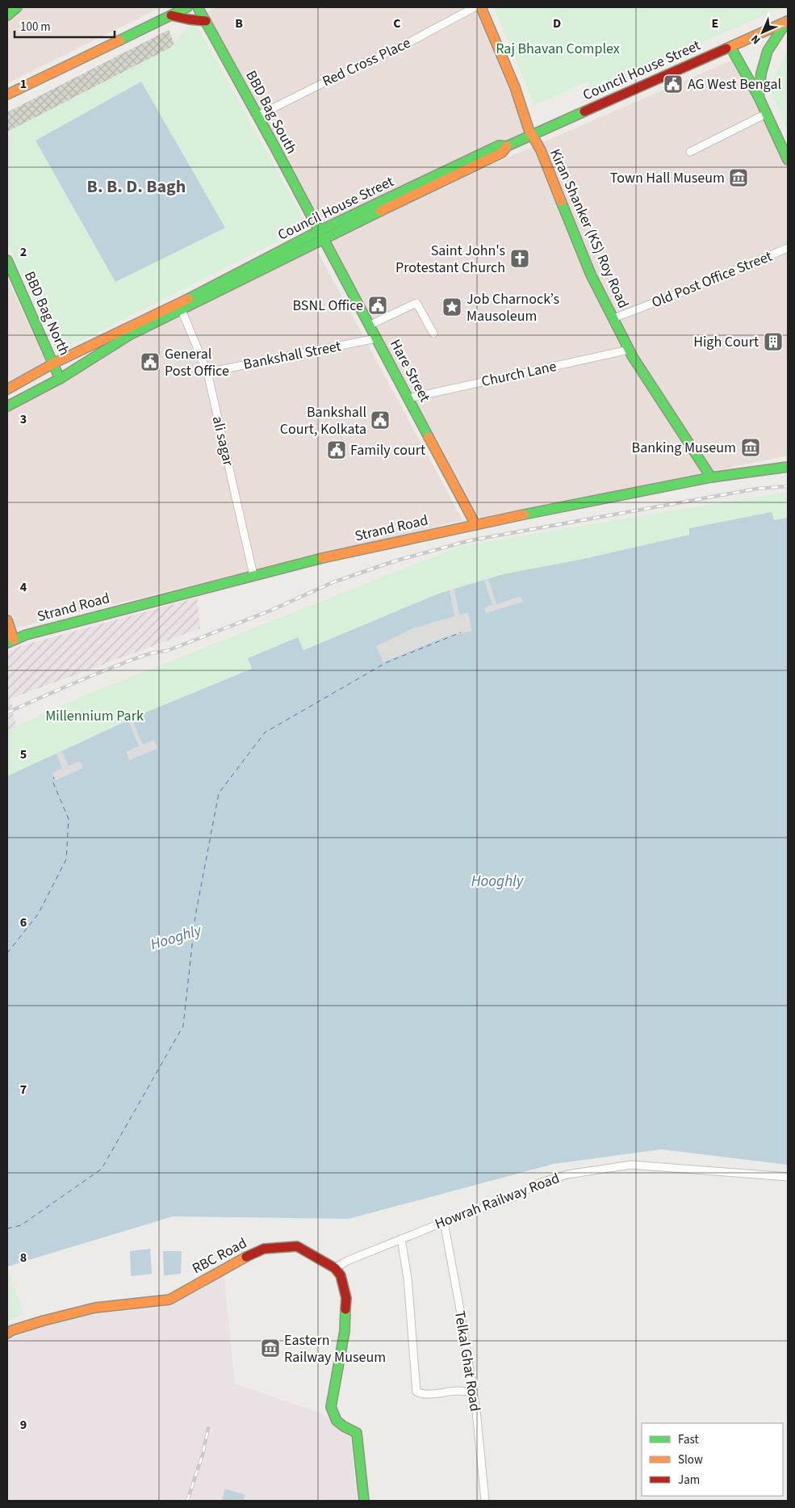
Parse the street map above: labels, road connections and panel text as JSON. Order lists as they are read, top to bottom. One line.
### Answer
{"streets":{"main road":["Council House Street","BBD Bag South","Kiran Shanker (KS) Roy Road","BBD Bag North","Hare Street","Strand Road","RBC Road"],"street":["Red Cross Place","Old Post Office Street","Bankshall Street","Church Lane","ali sagar","Howrah Railway Road","Telkal Ghat Road"]},"crossings":[["Red Cross Place","BBD Bag South"],["Council House Street","BBD Bag South"],["Council House Street","Kiran Shanker (KS) Roy Road"],["Council House Street","Hare Street"],["Council House Street","ali sagar"],["BBD Bag South","Hare Street"],["Kiran Shanker (KS) Roy Road","Old Post Office Street"],["Kiran Shanker (KS) Roy Road","Church Lane"],["Kiran Shanker (KS) Roy Road","Strand Road"],["Bankshall Street","Hare Street"],["Bankshall Street","ali sagar"],["Hare Street","Church Lane"],["Hare Street","Strand Road"],["ali sagar","Strand Road"],["Howrah Railway Road","RBC Road"],["Howrah Railway Road","Telkal Ghat Road"]],"districts":["B. B. D. Bagh"],"water":["Hooghly"],"parks":["Raj Bhavan Complex","Millennium Park"],"places":{"public building":["AG West Bengal","BSNL Office","General Post Office","Bankshall Court, Kolkata","Family court"],"museum":["Town Hall Museum","Banking Museum","Eastern Railway Museum"],"church":["Saint John's Protestant Church"],"place":["Job Charnock’s Mausoleum"],"building":["High Court"]},"legend":["Fast","Slow","Jam"],"scale_bar":"100 m","north":"bottom left","grid":{"columns":["B","C","D","E"],"rows":["1","2","3","4","5","6","7","8","9"]}}
